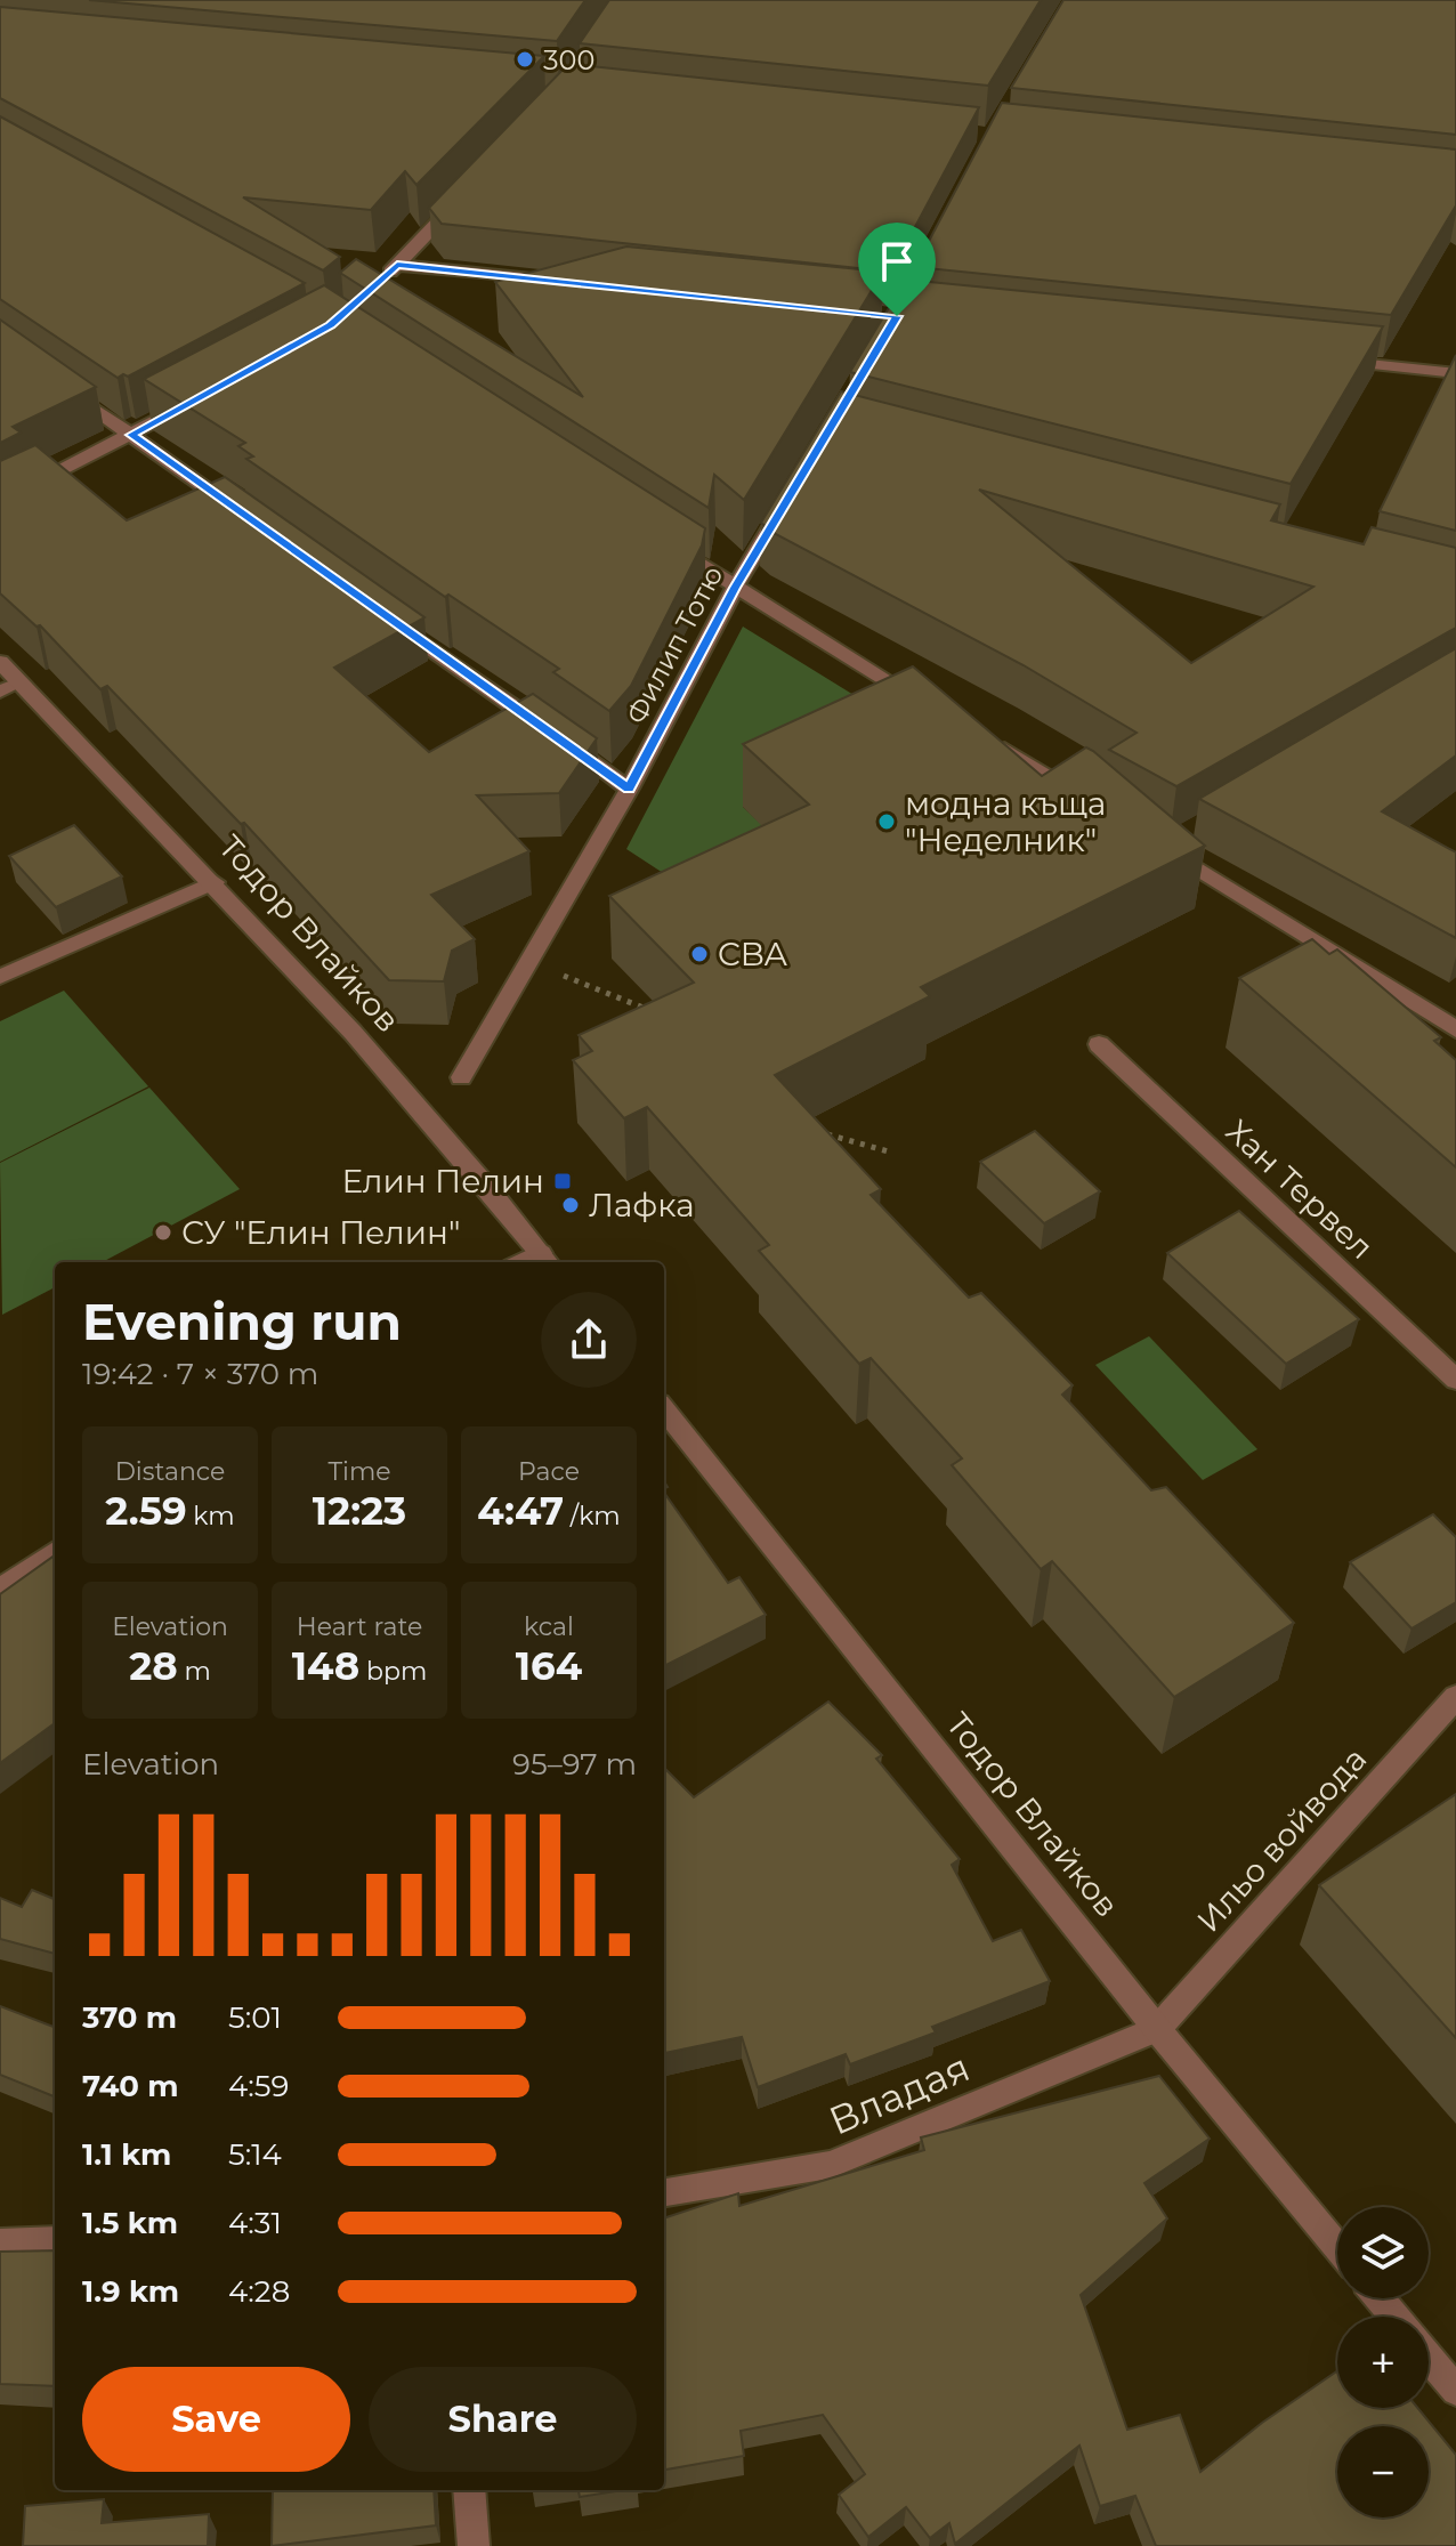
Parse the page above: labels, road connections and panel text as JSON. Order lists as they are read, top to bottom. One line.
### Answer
{"streets":{"street":["Филип Тотю","Тодор Влайков","Хан Тервел","Ильо войвода","Владая"]},"crossings":[["Тодор Влайков","Ильо войвода"],["Тодор Влайков","Владая"],["Ильо войвода","Владая"]],"places":{"other":["300","модна къща \"Неделник\"","CBA","Лафка","СУ \"Елин Пелин\""],"transit":["Елин Пелин"]},"page":{"heading":["Evening run","19:42 · 7 × 370 m"],"stats":[["Distance","2.59 km"],["Time","12:23"],["Pace","4:47 /km"],["Elevation","28 m"],["Heart rate","148 bpm"],["kcal","164"]],"chart":["Elevation","95–97 m"],"list":[{"name":"370 m","note":"5:01"},{"name":"740 m","note":"4:59"},{"name":"1.1 km","note":"5:14"},{"name":"1.5 km","note":"4:31"},{"name":"1.9 km","note":"4:28"}],"map_buttons":["+","−"],"buttons":["Save","Share"]}}
